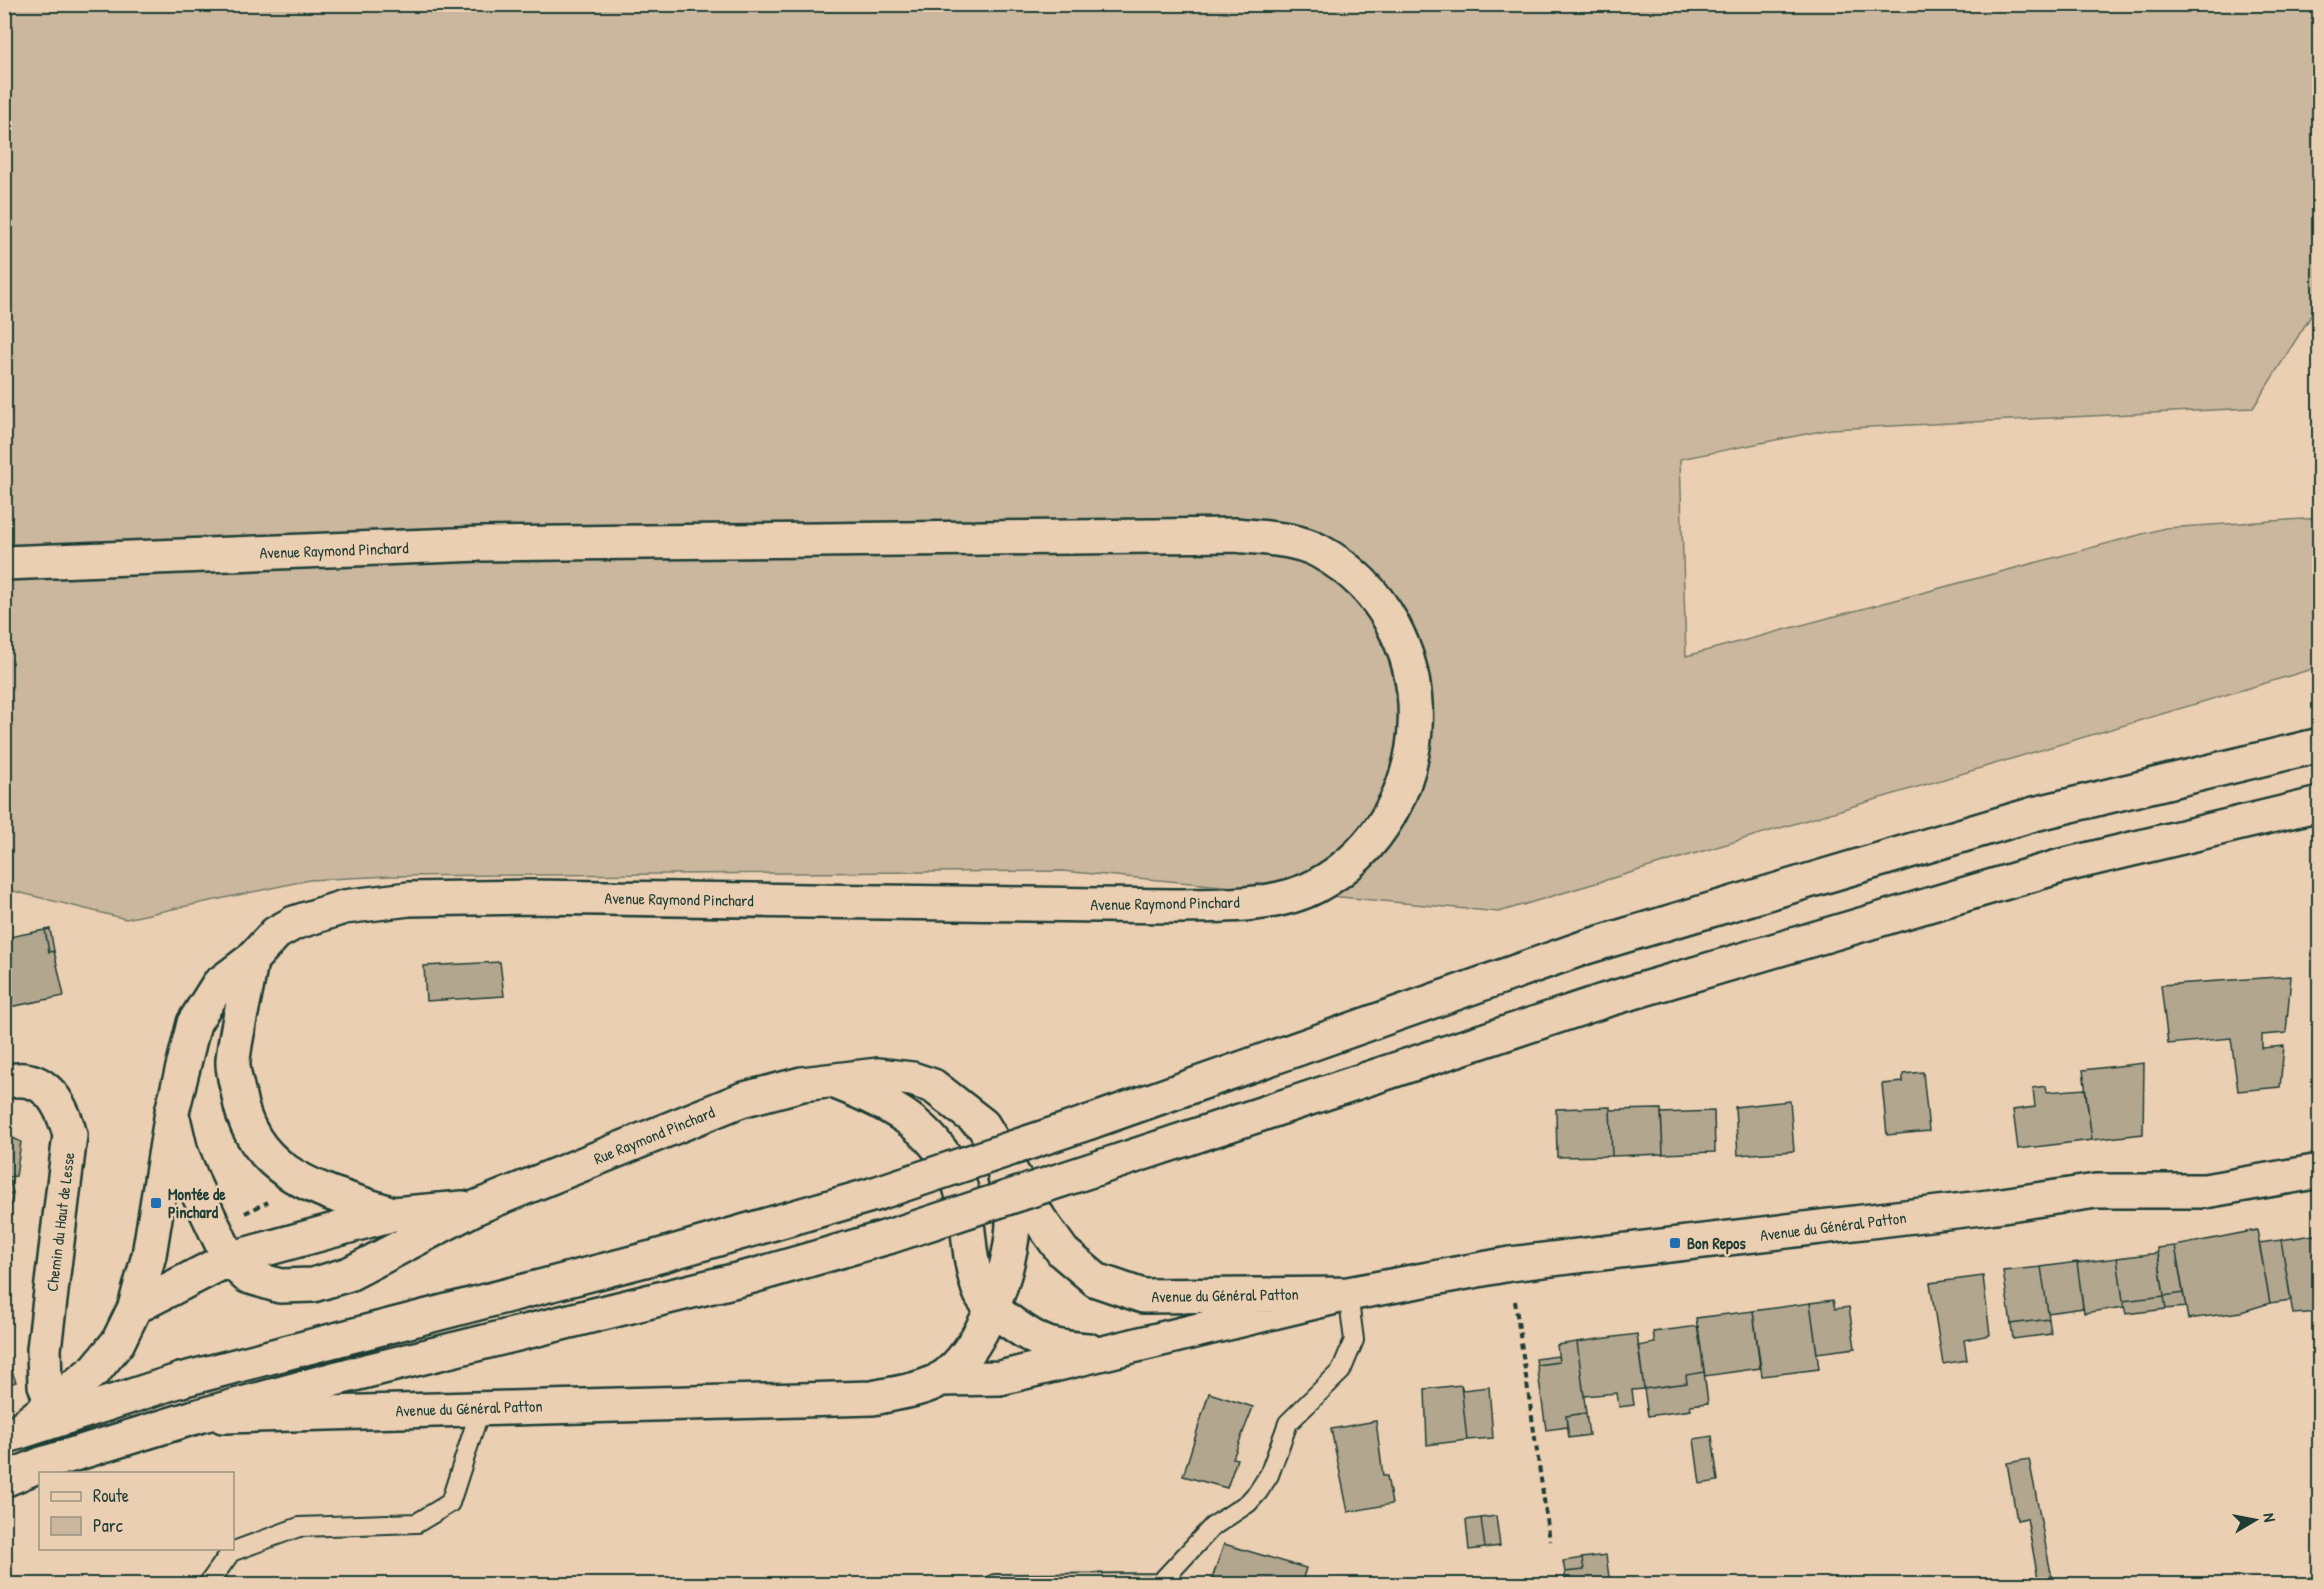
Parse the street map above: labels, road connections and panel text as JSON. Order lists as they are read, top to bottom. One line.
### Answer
{"streets":{"main road":["Avenue Raymond Pinchard","Rue Raymond Pinchard","Chemin du Haut de Lesse","Avenue du Général Patton"]},"crossings":[["Avenue Raymond Pinchard","Rue Raymond Pinchard"],["Avenue Raymond Pinchard","Chemin du Haut de Lesse"],["Rue Raymond Pinchard","Avenue du Général Patton"]],"places":{"transit":["Montée de Pinchard","Bon Repos"]},"legend":["Route","Parc"],"north":"right"}
